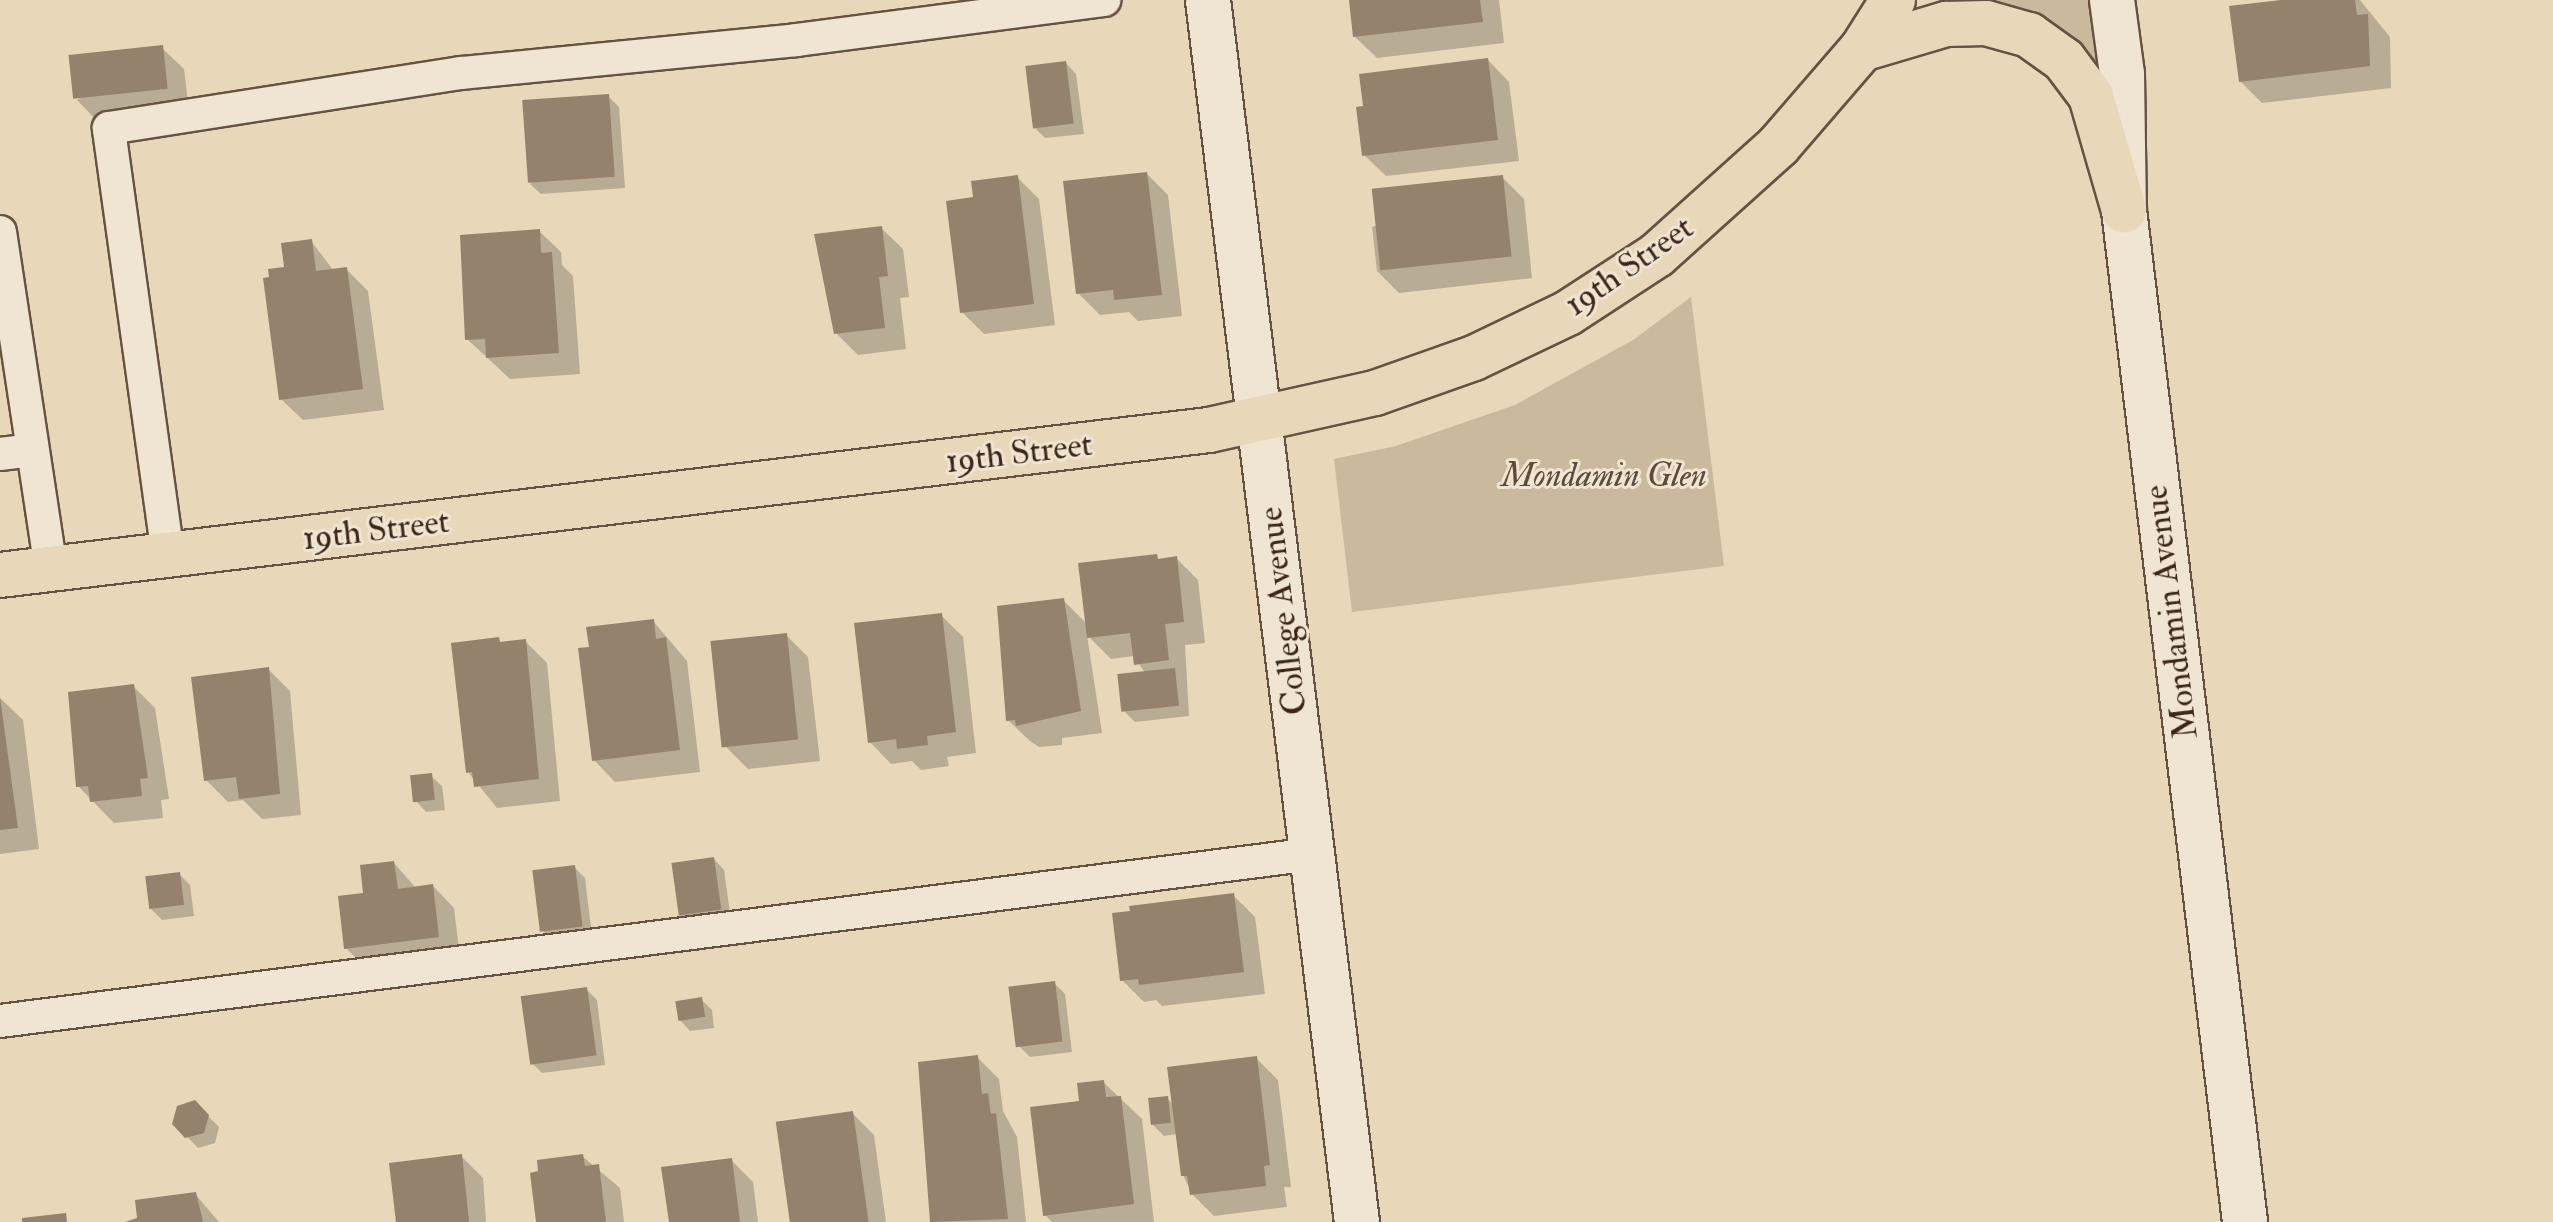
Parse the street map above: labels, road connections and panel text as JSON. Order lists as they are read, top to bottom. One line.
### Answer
{"streets":{"main road":["19th Street"],"street":["College Avenue","Mondamin Avenue"]},"crossings":[["19th Street","College Avenue"]],"parks":["Mondamin Glen"]}
